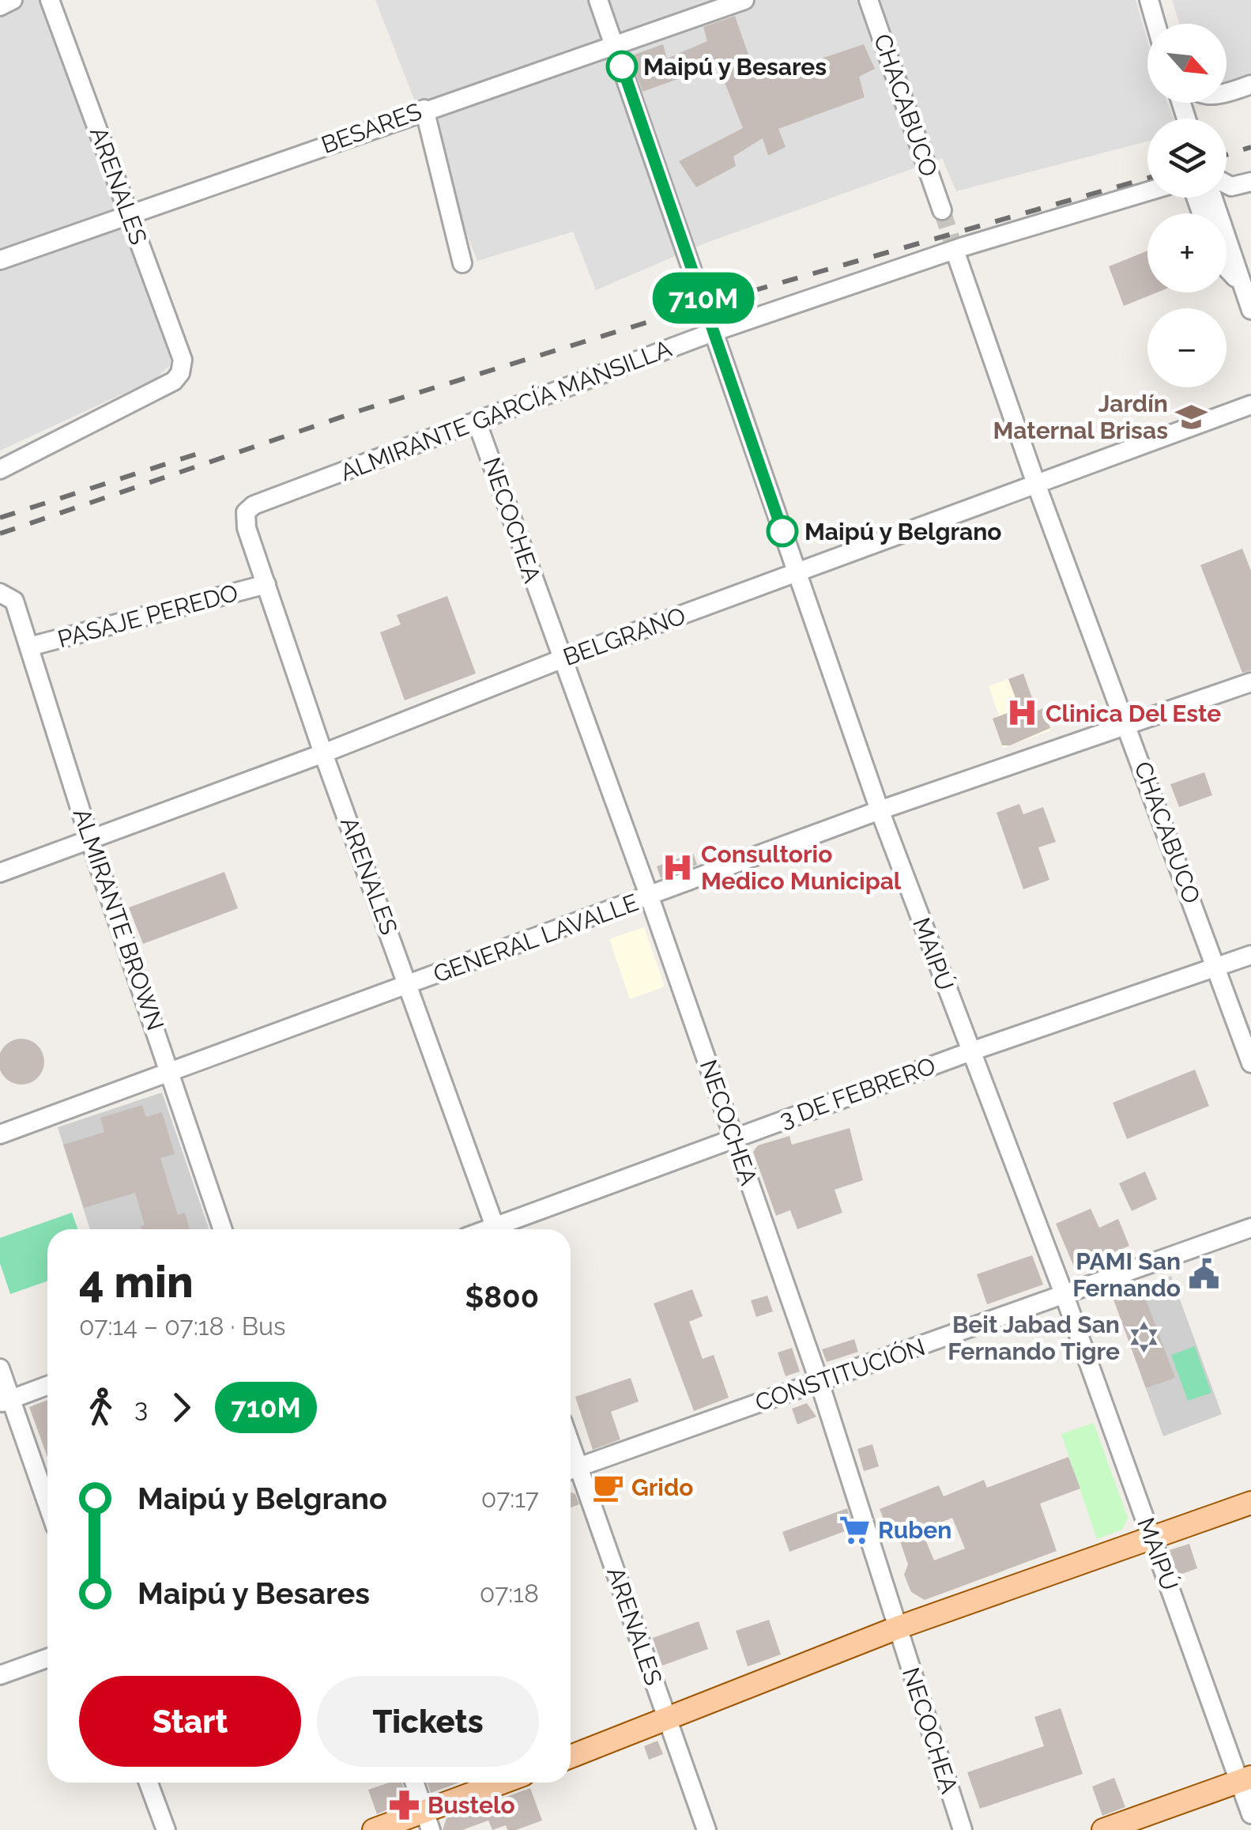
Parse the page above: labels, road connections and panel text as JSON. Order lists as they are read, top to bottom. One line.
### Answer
{"streets":{"street":["CHACABUCO","BESARES","ARENALES","ALMIRANTE GARCÍA MANSILLA","NECOCHEA","PASAJE PEREDO","BELGRANO","ALMIRANTE BROWN","GENERAL LAVALLE","MAIPÚ","3 DE FEBRERO","CONSTITUCIÓN"]},"crossings":[["CHACABUCO","ALMIRANTE GARCÍA MANSILLA"],["CHACABUCO","BELGRANO"],["CHACABUCO","GENERAL LAVALLE"],["CHACABUCO","3 DE FEBRERO"],["BESARES","ARENALES"],["BESARES","MAIPÚ"],["ARENALES","ALMIRANTE GARCÍA MANSILLA"],["ARENALES","PASAJE PEREDO"],["ARENALES","BELGRANO"],["ARENALES","GENERAL LAVALLE"],["ARENALES","CONSTITUCIÓN"],["ALMIRANTE GARCÍA MANSILLA","NECOCHEA"],["ALMIRANTE GARCÍA MANSILLA","MAIPÚ"],["NECOCHEA","BELGRANO"],["NECOCHEA","GENERAL LAVALLE"],["NECOCHEA","3 DE FEBRERO"],["NECOCHEA","CONSTITUCIÓN"],["PASAJE PEREDO","ALMIRANTE BROWN"],["BELGRANO","ALMIRANTE BROWN"],["BELGRANO","MAIPÚ"],["ALMIRANTE BROWN","GENERAL LAVALLE"],["GENERAL LAVALLE","MAIPÚ"],["MAIPÚ","3 DE FEBRERO"],["MAIPÚ","CONSTITUCIÓN"]],"places":{"other":["Maipú y Besares","Maipú y Belgrano"],"school or university":["Jardín Maternal Brisas"],"hospital":["Clinica Del Este","Consultorio Medico Municipal"],"public building":["PAMI San Fernando"],"synagogue":["Beit Jabad San Fernando Tigre"],"cafe":["Grido"],"supermarket":["Ruben"],"pharmacy":["Bustelo"]},"lines":["bus line 710M"],"north":"bottom right","page":{"on_map":"710M","map_buttons":["+","−"],"heading":["4 min","07:14 – 07:18 · Bus","$800"],"legs":["3","710M"],"list":[{"name":"Maipú y Belgrano","value":"07:17"},{"name":"Maipú y Besares","value":"07:18"}],"buttons":["Start","Tickets"]}}
